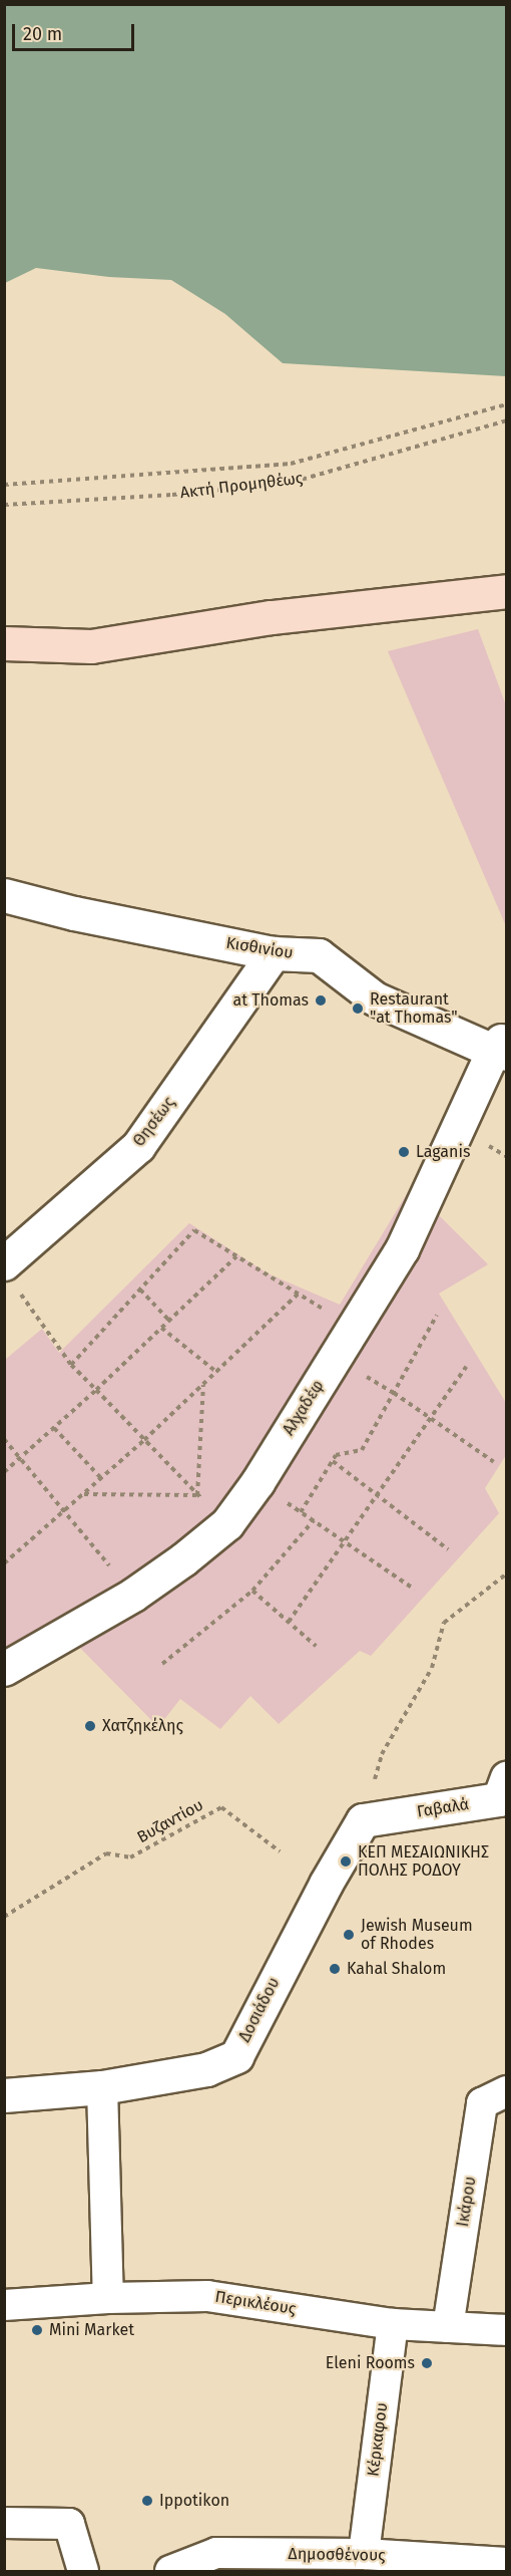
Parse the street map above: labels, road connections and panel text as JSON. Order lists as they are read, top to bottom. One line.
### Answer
{"streets":{"street":["Κισθινίου","Θησέως","Αλχαδέφ","Γαβαλά","Δοσιάδου","Ικάρου","Περικλέους","Κέρκαφου","Δημοσθένους"],"path":["Ακτή Προμηθέως","Βυζαντίου"]},"crossings":[["Κισθινίου","Θησέως"],["Κισθινίου","Αλχαδέφ"],["Γαβαλά","Δοσιάδου"],["Ικάρου","Περικλέους"],["Περικλέους","Κέρκαφου"],["Κέρκαφου","Δημοσθένους"]],"places":["at Thomas","Restaurant \"at Thomas\"","Laganis","Χατζηκέλης","ΚΕΠ ΜΕΣΑΙΩΝΙΚΗΣ ΠΟΛΗΣ ΡΟΔΟΥ","Jewish Museum of Rhodes","Kahal Shalom","Mini Market","Eleni Rooms","Ippotikon"],"scale_bar":"20 m"}
